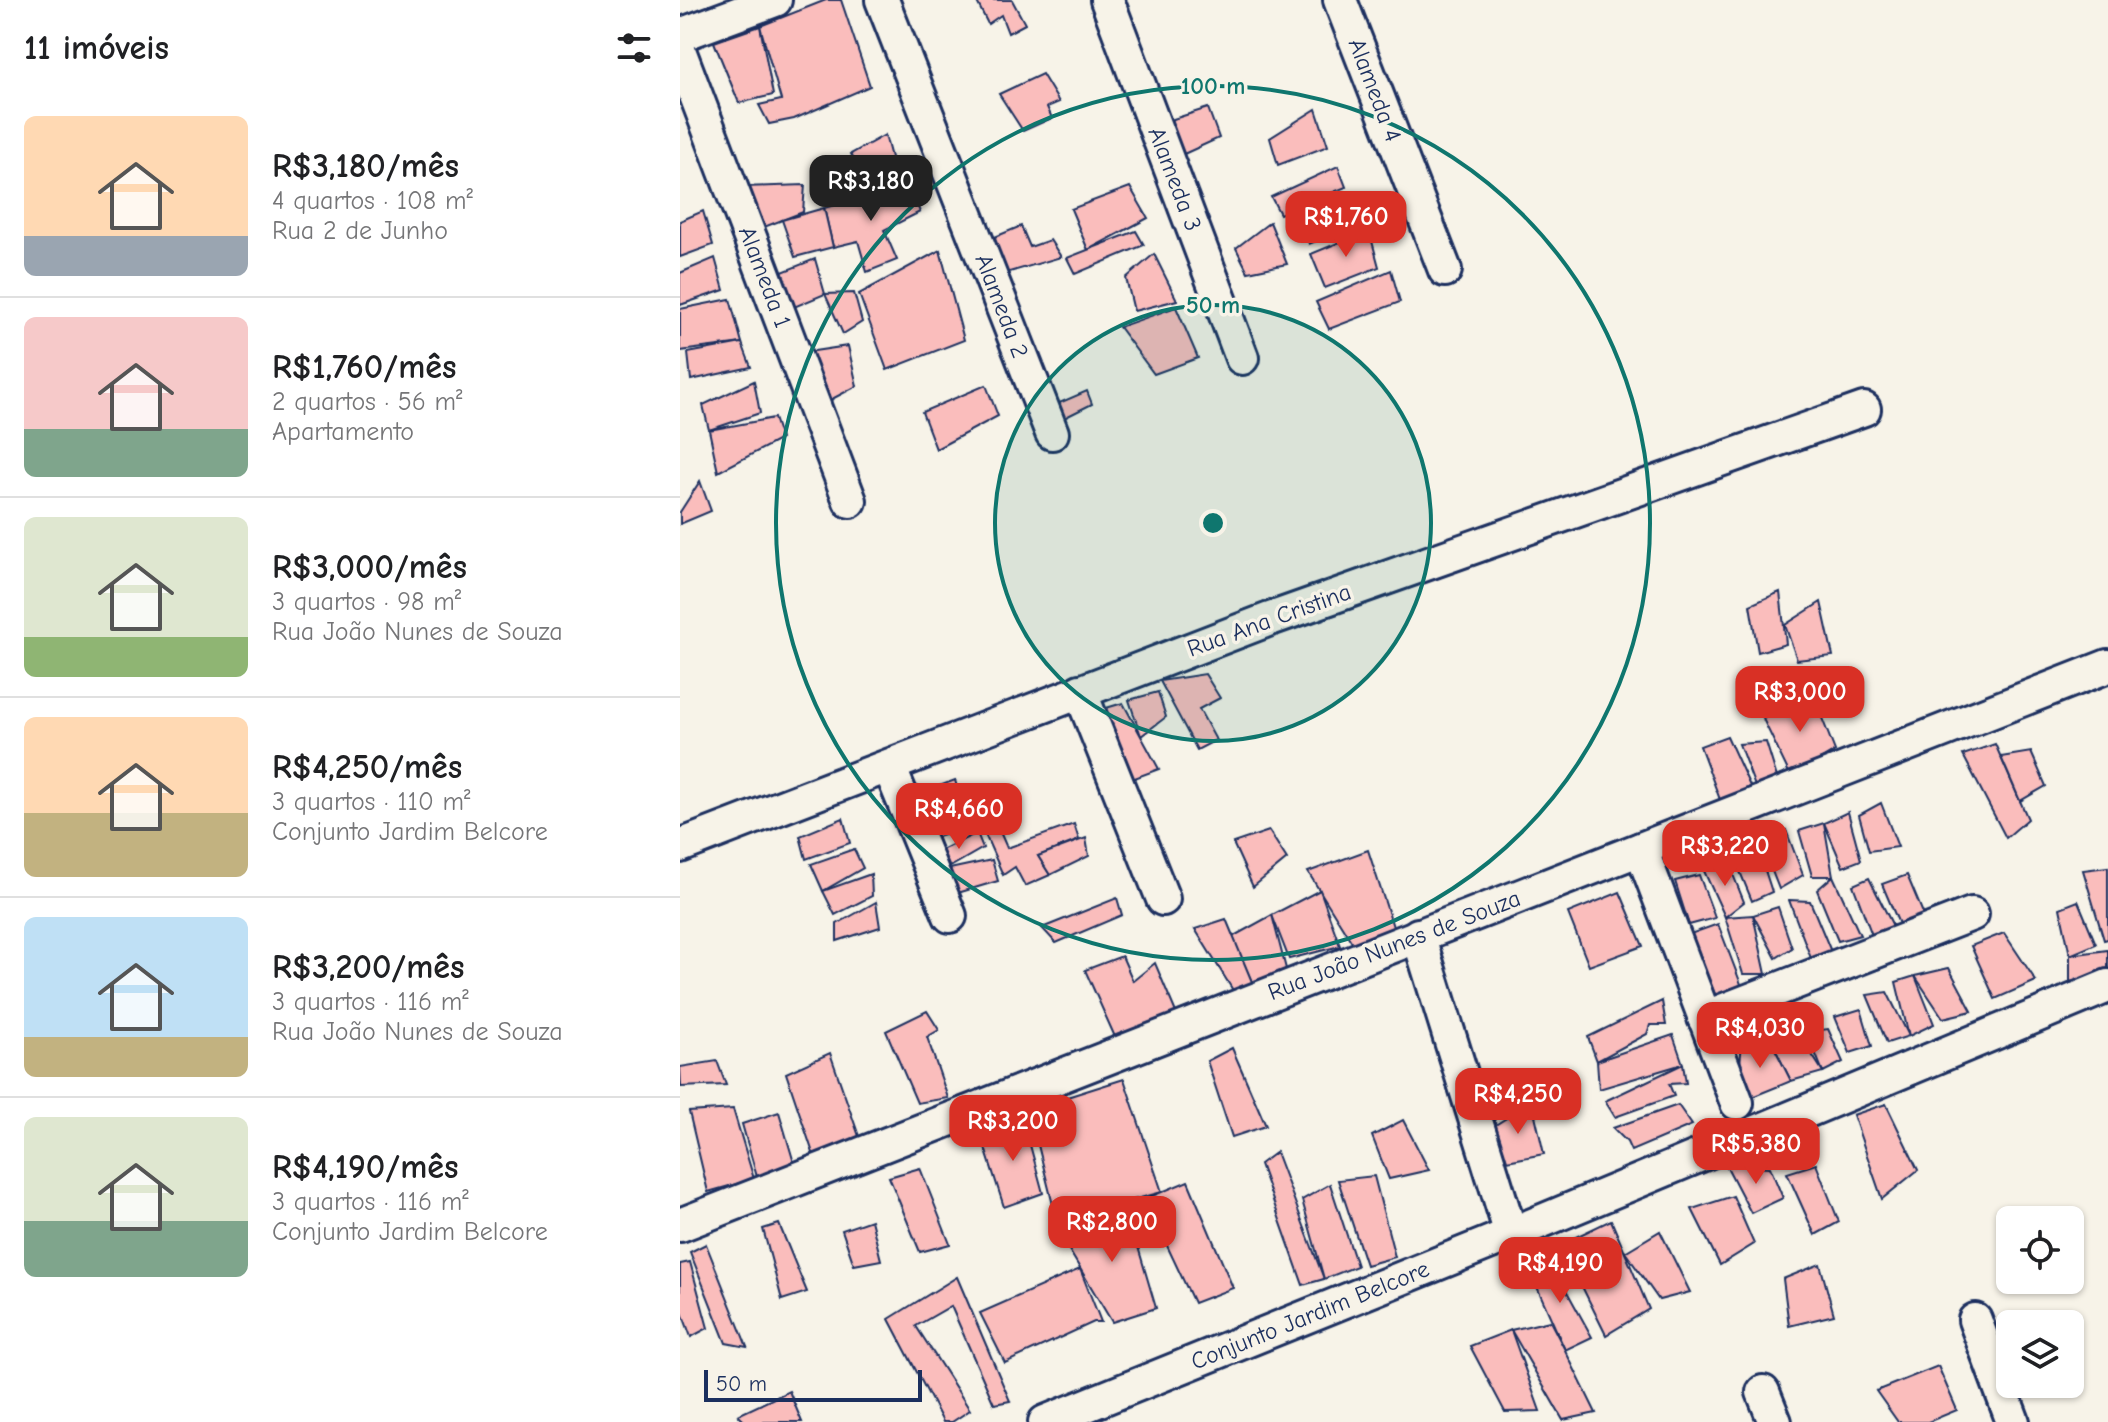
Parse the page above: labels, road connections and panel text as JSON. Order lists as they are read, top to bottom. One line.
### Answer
{"streets":{"street":["Alameda 4","Alameda 3","Alameda 1","Alameda 2","Rua Ana Cristina","Rua João Nunes de Souza","Conjunto Jardim Belcore"]},"scale_bar":"50 m","page":{"heading":"11 imóveis","list":[{"name":"R$3,180/mês","note":"4 quartos · 108 m² · Rua 2 de Junho"},{"name":"R$1,760/mês","note":"2 quartos · 56 m² · Apartamento"},{"name":"R$3,000/mês","note":"3 quartos · 98 m² · Rua João Nunes de Souza"},{"name":"R$4,250/mês","note":"3 quartos · 110 m² · Conjunto Jardim Belcore"},{"name":"R$3,200/mês","note":"3 quartos · 116 m² · Rua João Nunes de Souza"},{"name":"R$4,190/mês","note":"3 quartos · 116 m² · Conjunto Jardim Belcore"}],"price":["R$3,180","R$1,760","R$3,000","R$4,660","R$3,220","R$4,030","R$4,250","R$3,200","R$5,380","R$2,800","R$4,190"],"scale":"50 m"},"rings":["100 m","50 m"]}
